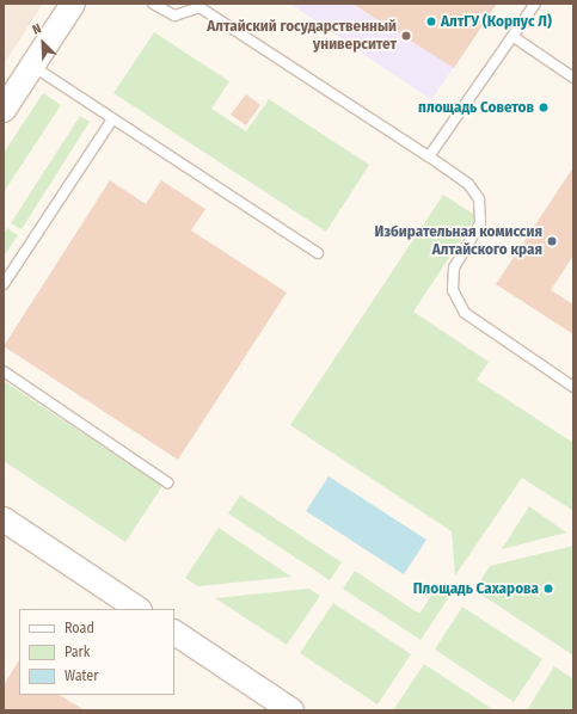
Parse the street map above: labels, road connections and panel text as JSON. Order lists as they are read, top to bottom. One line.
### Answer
{"places":["АлтГУ (Корпус Л)","Алтайский государственный университет","площадь Советов","Избирательная комиссия Алтайского края","Площадь Сахарова"],"legend":["Road","Park","Water"],"north":"top left"}
